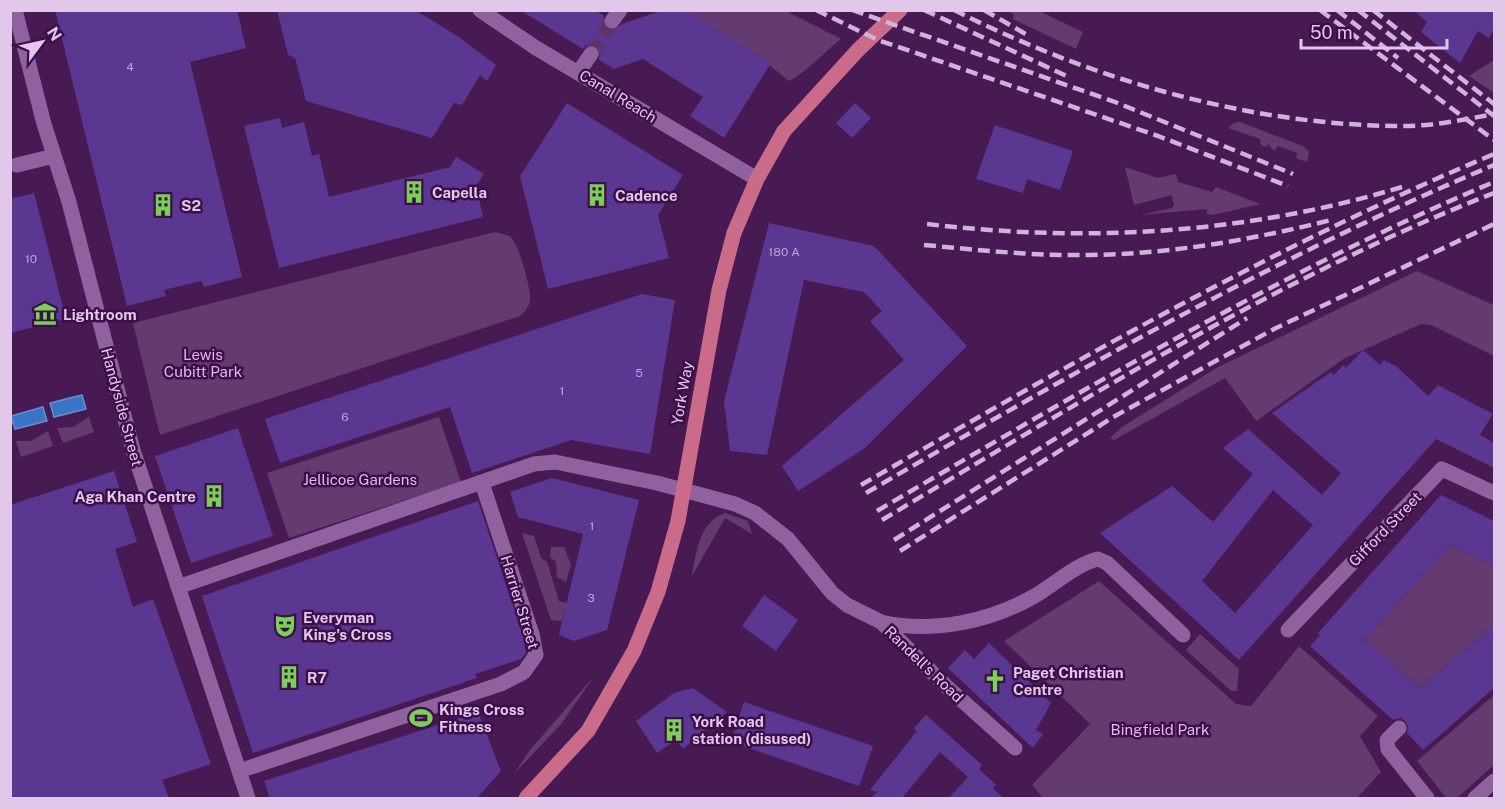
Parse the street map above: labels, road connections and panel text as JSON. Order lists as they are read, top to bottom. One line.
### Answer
{"streets":{"main road":["York Way"],"street":["Canal Reach","Handyside Street","Gifford Street","Harrier Street","Randell's Road"]},"crossings":[["Canal Reach","York Way"],["York Way","Randell's Road"],["Handyside Street","Harrier Street"],["Handyside Street","Randell's Road"],["Harrier Street","Randell's Road"]],"parks":["Lewis Cubitt Park","Jellicoe Gardens","Bingfield Park"],"places":{"building":["Capella","Cadence","S2","Aga Khan Centre","R7","York Road station (disused)"],"museum":["Lightroom"],"theatre":["Everyman King's Cross"],"church":["Paget Christian Centre"],"sports":["Kings Cross Fitness"]},"house_numbers":["4","180 A","10","5","1","6","1","3"],"scale_bar":"50 m","north":"top right"}
